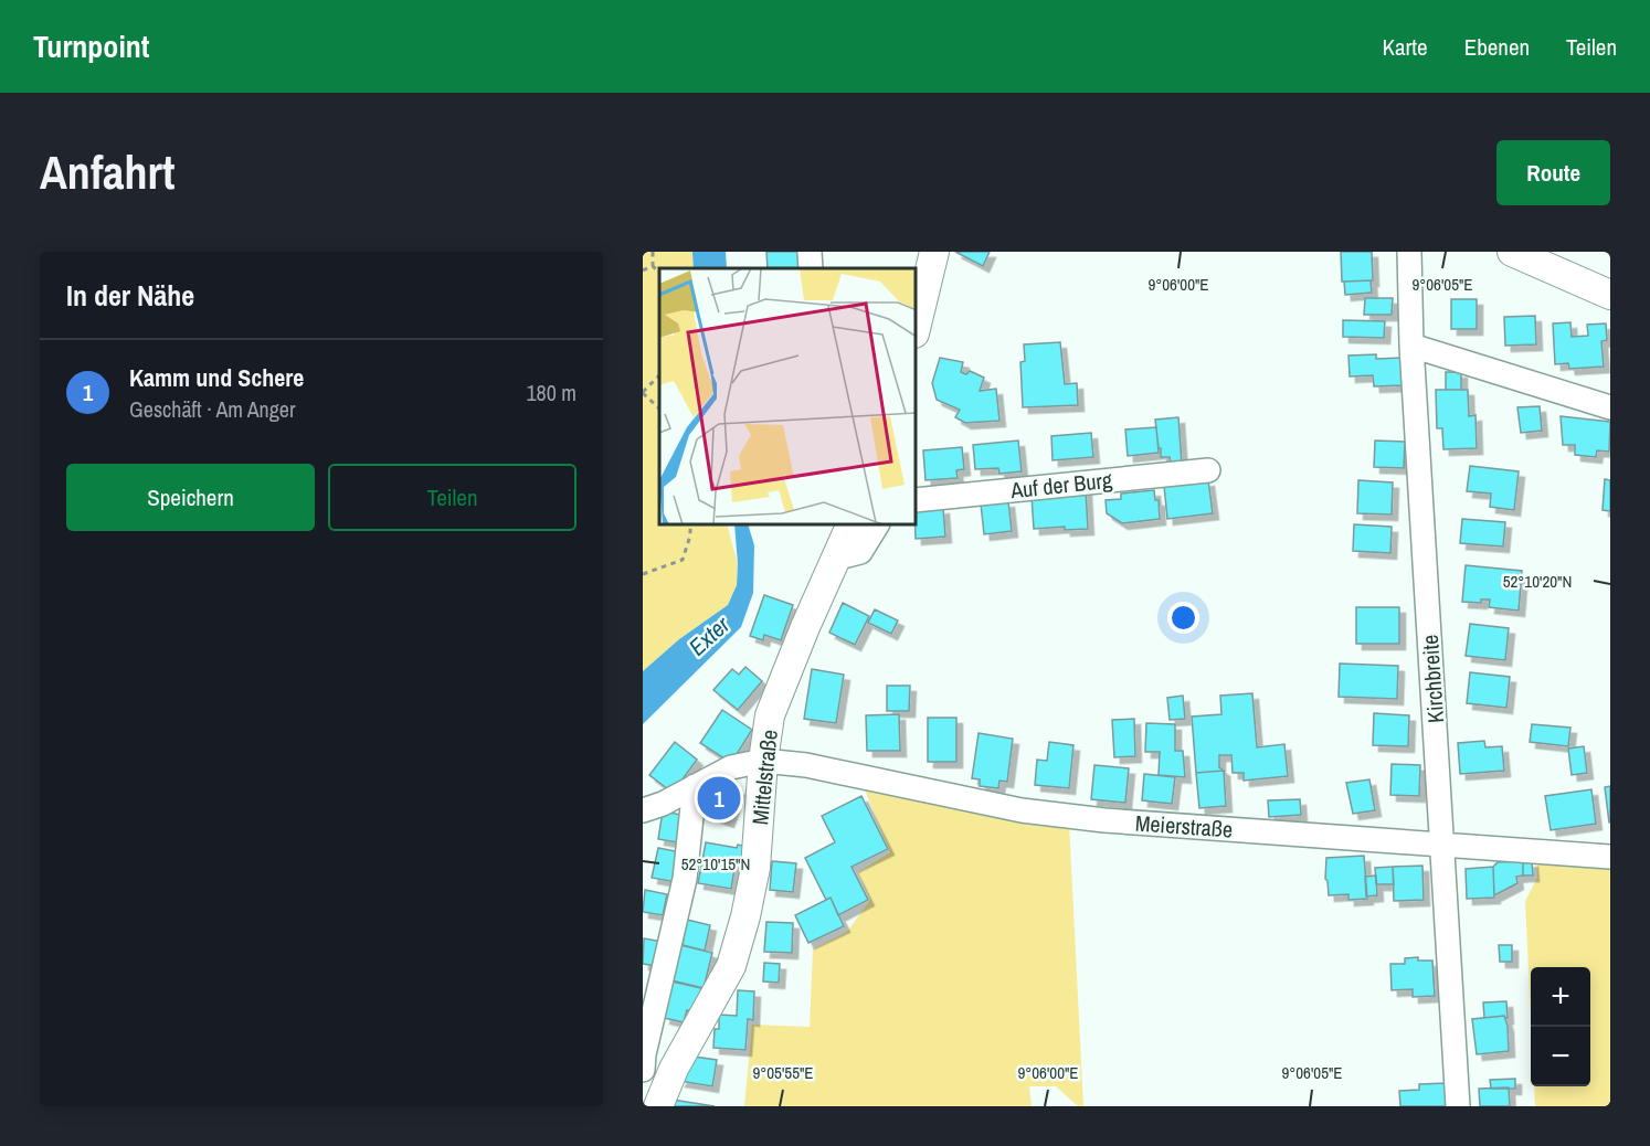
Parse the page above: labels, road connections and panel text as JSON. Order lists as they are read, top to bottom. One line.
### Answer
{"streets":{"main road":["Mittelstraße"],"street":["Auf der Burg","Kirchbreite","Meierstraße"]},"crossings":[["Kirchbreite","Meierstraße"],["Mittelstraße","Meierstraße"]],"water":["Exter"],"page":{"header":"Turnpoint","nav":["Karte","Ebenen","Teilen"],"buttons":["Route",["Speichern","Teilen"]],"title":"Anfahrt","heading":"In der Nähe","list":[{"mark":"1","name":"Kamm und Schere","note":"Geschäft · Am Anger","value":"180 m"}],"pins":"1","map_buttons":["+","−"]},"coordinates":["9°06'00\"E","9°06'05\"E","52°10'20\"N","52°10'15\"N","9°05'55\"E"]}
